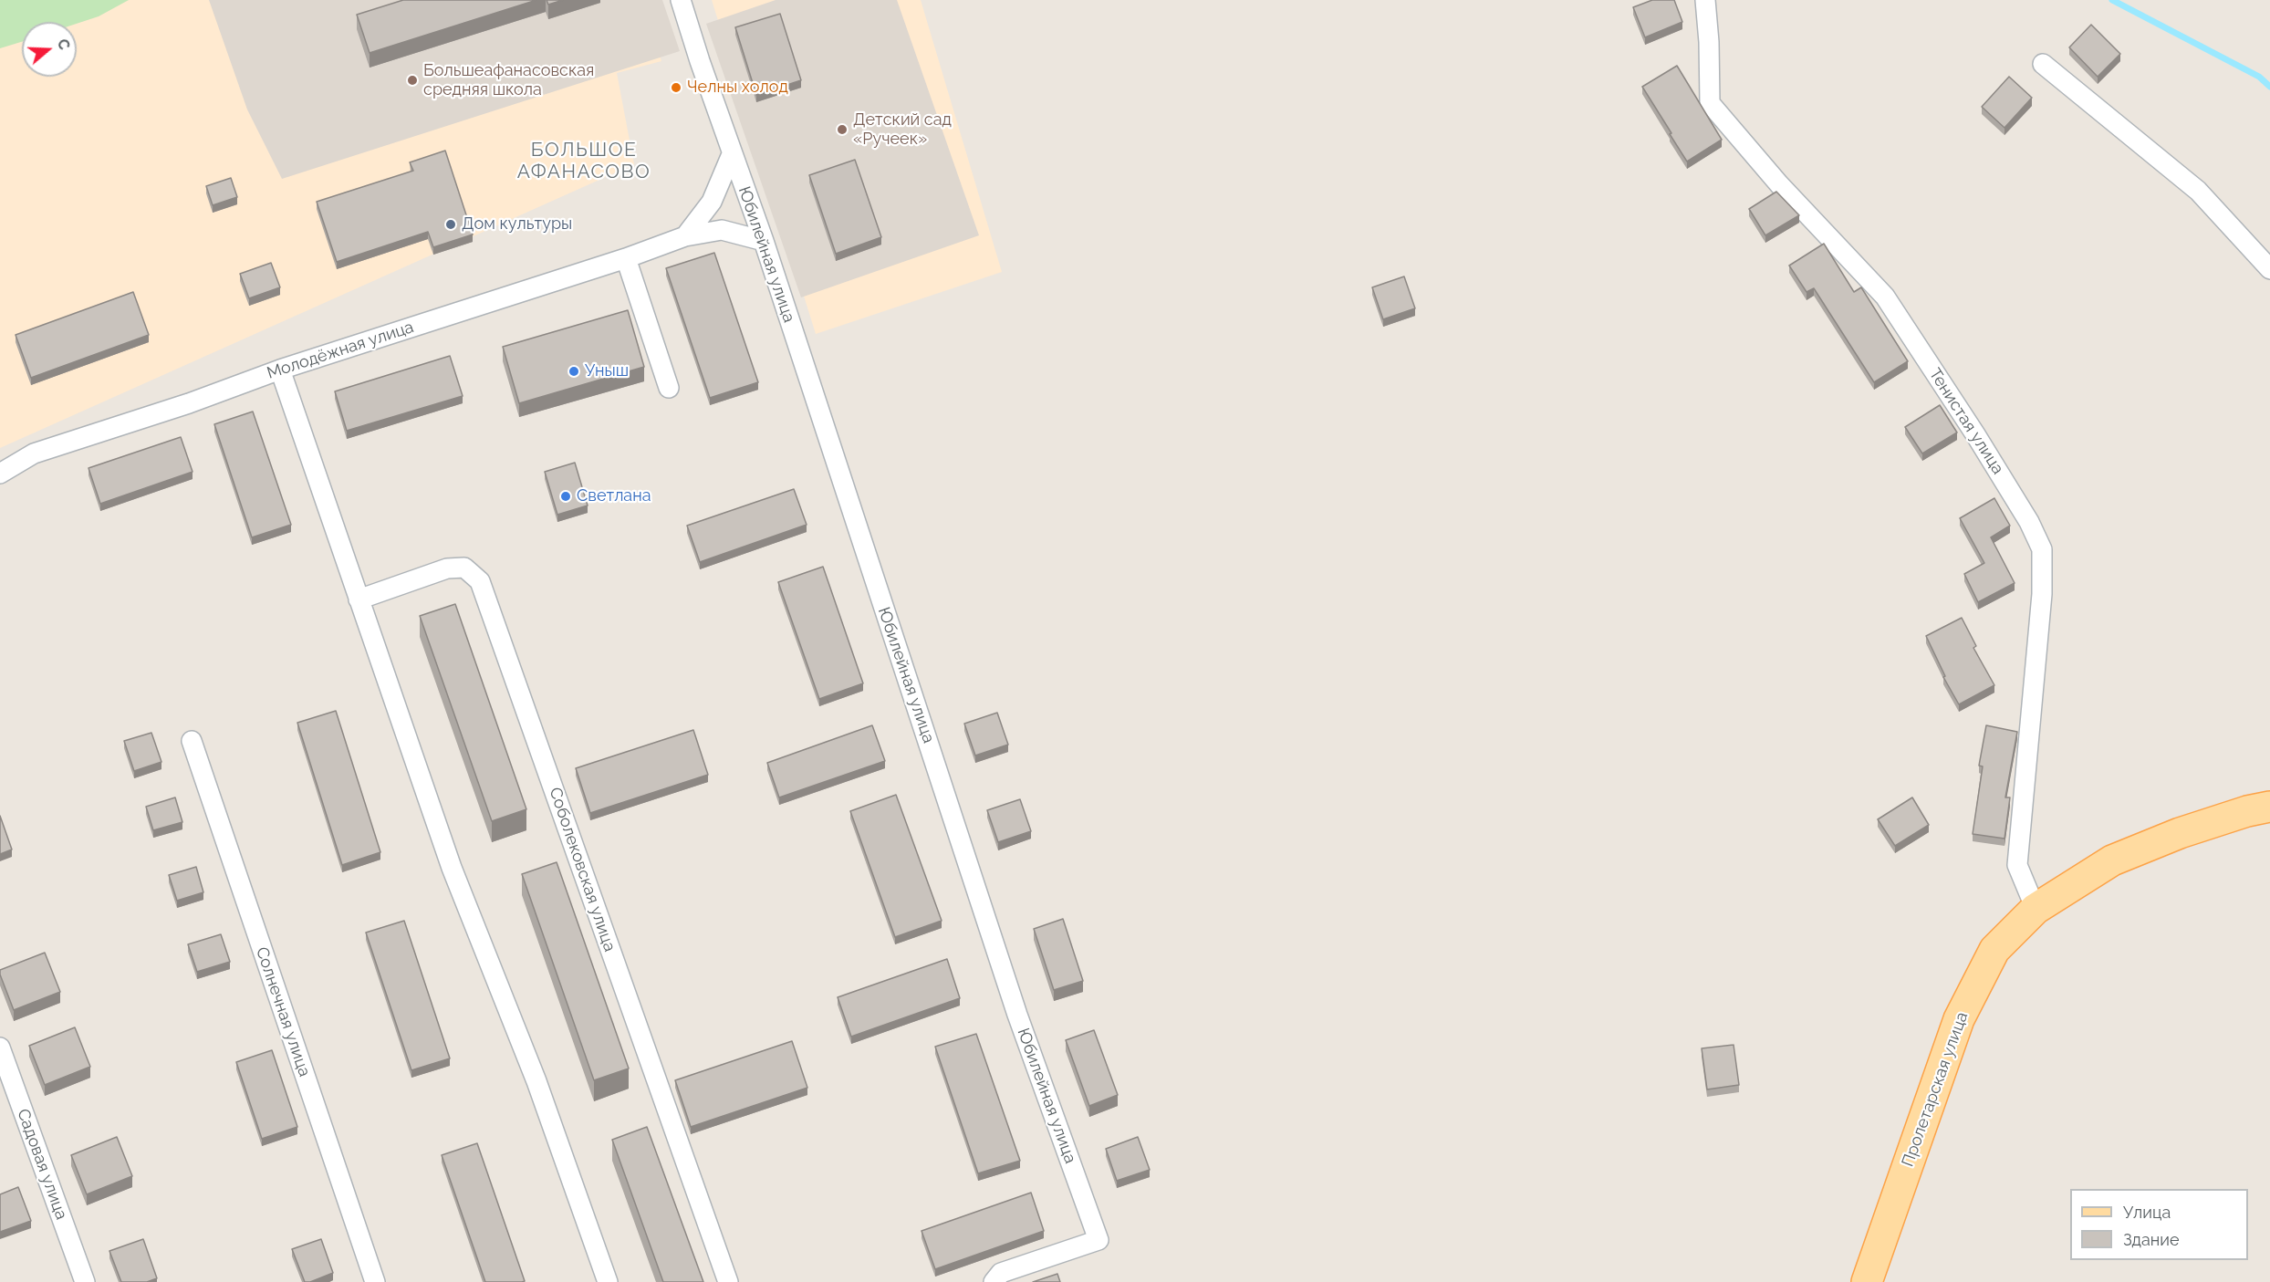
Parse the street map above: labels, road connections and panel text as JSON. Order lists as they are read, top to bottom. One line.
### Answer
{"streets":{"main road":["Пролетарская улица"],"street":["Юбилейная улица","Молодёжная улица","Тенистая улица","Соболековская улица","Солнечная улица","Садовая улица"]},"crossings":[["Юбилейная улица","Молодёжная улица"],["Тенистая улица","Пролетарская улица"]],"districts":["БОЛЬШОЕ АФАНАСОВО"],"places":["Большеафанасовская средняя школа","Челны холод","Детский сад «Ручеек»","Дом культуры","Уныш","Светлана"],"legend":["Улица","Здание"],"north":"right"}
